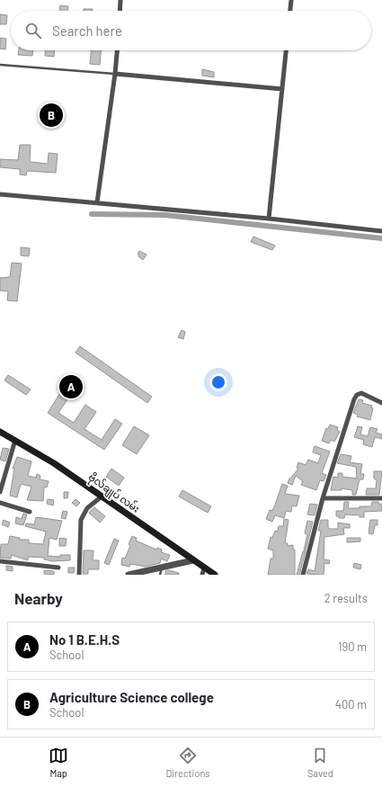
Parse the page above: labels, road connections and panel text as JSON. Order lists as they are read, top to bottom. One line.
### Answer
{"streets":{"main road":["ဗိုလ်ချုပ် လမ်း"]},"page":{"search":"Search here","pins":["B","A"],"heading":["Nearby","2 results"],"list":[{"mark":"A","name":"No 1 B.E.H.S","note":"School","value":"190 m"},{"mark":"B","name":"Agriculture Science college","note":"School","value":"400 m"}],"nav":["Map","Directions","Saved"]}}
